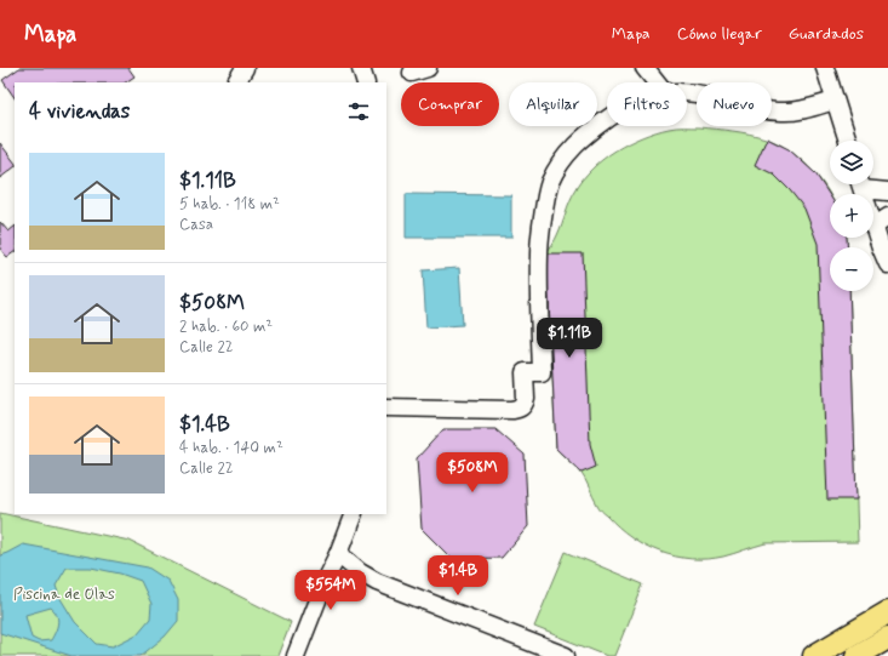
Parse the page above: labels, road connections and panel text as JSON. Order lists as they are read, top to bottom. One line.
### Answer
{"parks":["Piscina de Olas"],"page":{"header":"Mapa","nav":["Mapa","Cómo llegar","Guardados"],"chip":["Comprar","Alquilar","Filtros","Nuevo"],"heading":"4 viviendas","map_buttons":["+","−"],"list":[{"name":"$1.11B","note":"5 hab. · 118 m² · Casa"},{"name":"$508M","note":"2 hab. · 60 m² · Calle 22"},{"name":"$1.4B","note":"4 hab. · 140 m² · Calle 22"}],"price":["$1.11B","$508M","$1.4B","$554M"]}}
